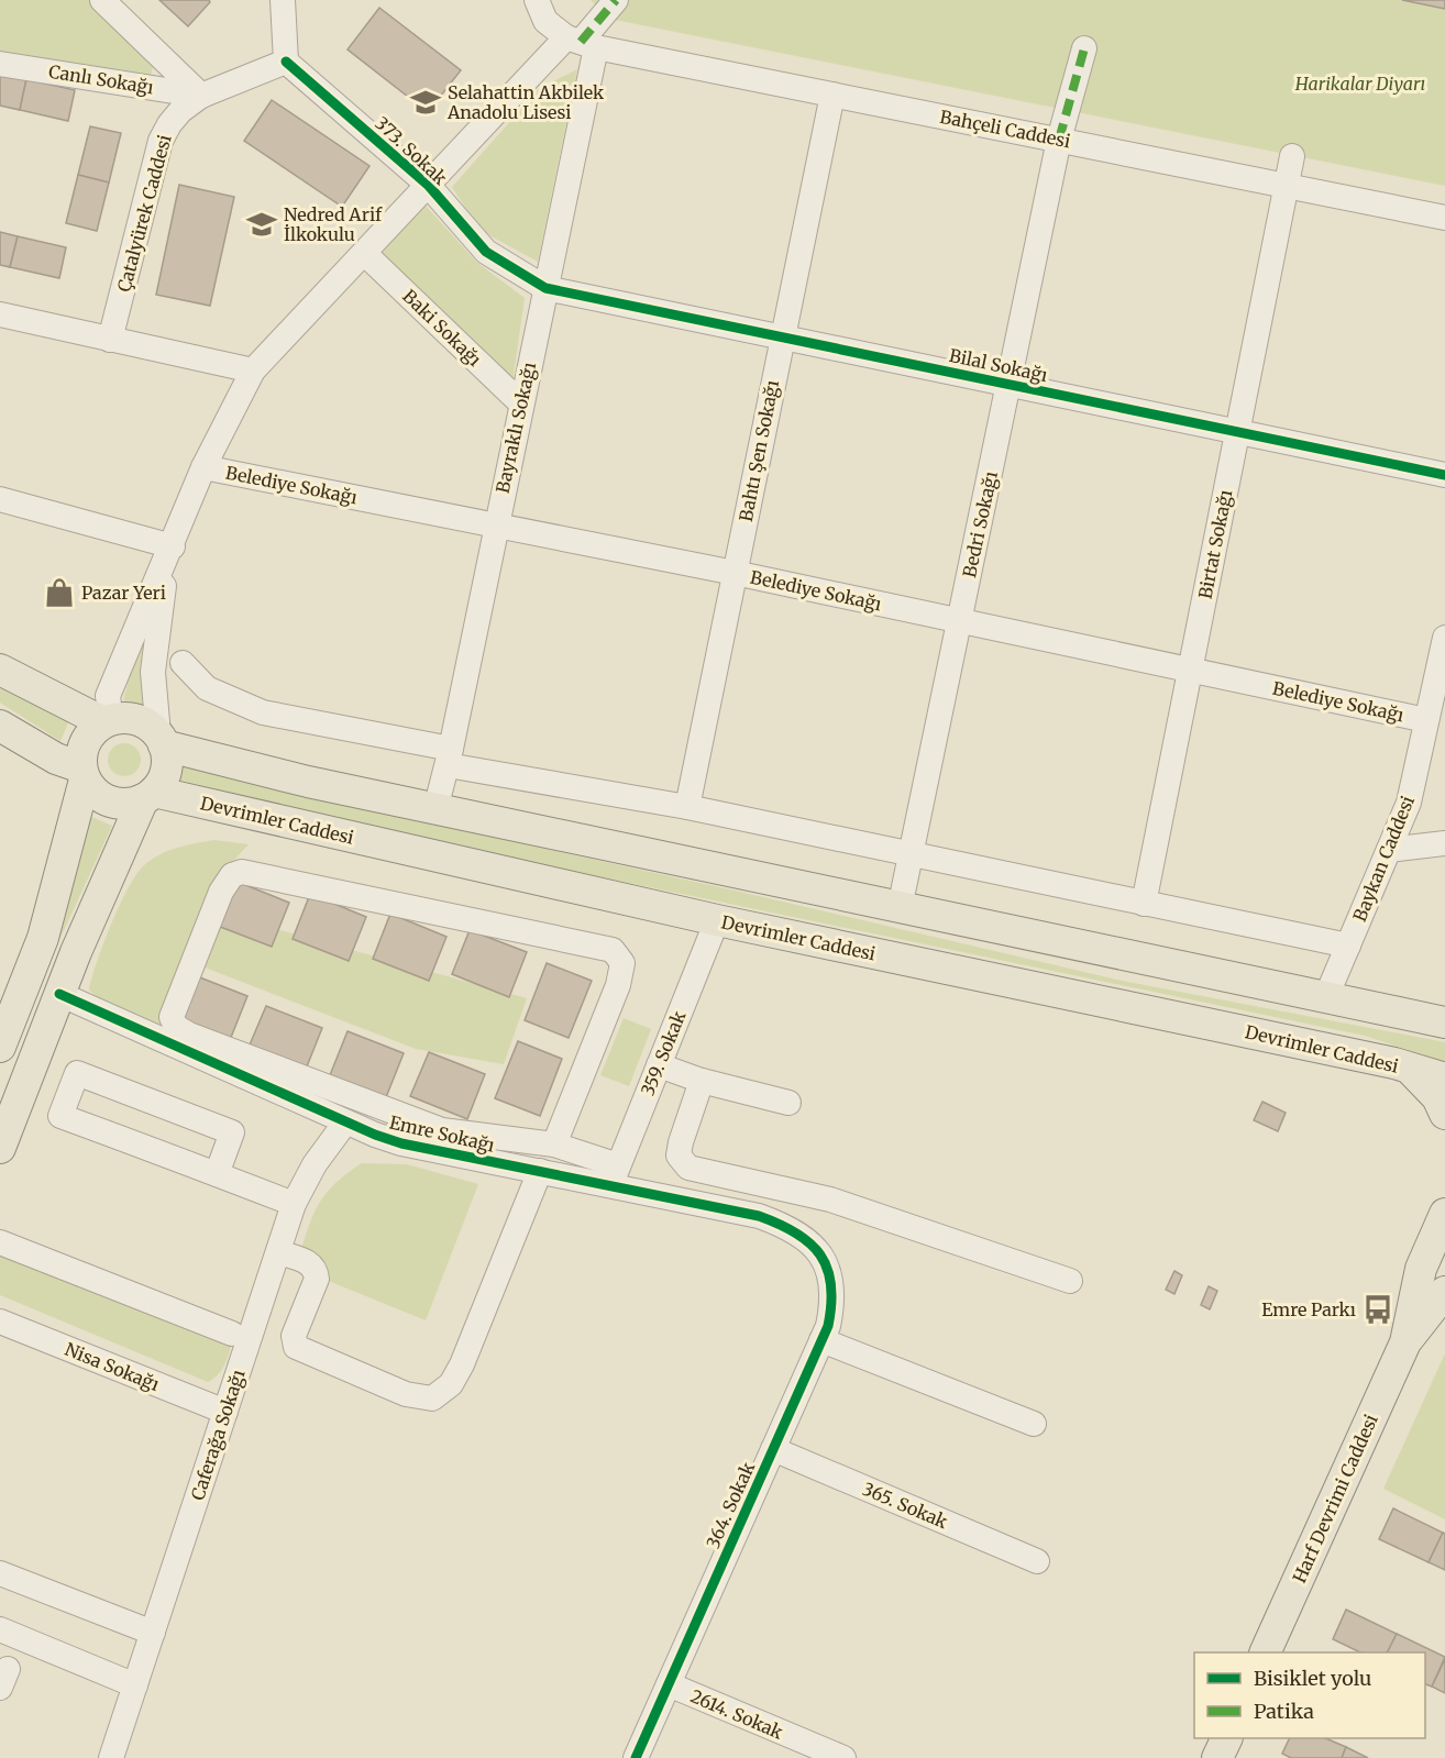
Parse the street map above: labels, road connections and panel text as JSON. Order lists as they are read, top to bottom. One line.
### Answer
{"streets":{"main road":["Devrimler Caddesi","Harf Devrimi Caddesi"],"street":["Canlı Sokağı","Bahçeli Caddesi","373. Sokak","Çatalyürek Caddesi","Baki Sokağı","Bilal Sokağı","Bayraklı Sokağı","Bahtı Şen Sokağı","Belediye Sokağı","Bedri Sokağı","Birtat Sokağı","Baykan Caddesi","359. Sokak","Emre Sokağı","Nisa Sokağı","Caferağa Sokağı","364. Sokak","365. Sokak","2614. Sokak"]},"crossings":[["Canlı Sokağı","Çatalyürek Caddesi"],["Bahçeli Caddesi","Bayraklı Sokağı"],["Bahçeli Caddesi","Bahtı Şen Sokağı"],["Bahçeli Caddesi","Bedri Sokağı"],["Bahçeli Caddesi","Birtat Sokağı"],["373. Sokak","Çatalyürek Caddesi"],["373. Sokak","Bilal Sokağı"],["373. Sokak","Bayraklı Sokağı"],["Baki Sokağı","Bayraklı Sokağı"],["Bilal Sokağı","Bayraklı Sokağı"],["Bilal Sokağı","Bahtı Şen Sokağı"],["Bilal Sokağı","Bedri Sokağı"],["Bilal Sokağı","Birtat Sokağı"],["Bayraklı Sokağı","Belediye Sokağı"],["Bahtı Şen Sokağı","Belediye Sokağı"],["Belediye Sokağı","Bedri Sokağı"],["Belediye Sokağı","Birtat Sokağı"],["Belediye Sokağı","Baykan Caddesi"],["Devrimler Caddesi","359. Sokak"],["359. Sokak","Emre Sokağı"],["Emre Sokağı","Caferağa Sokağı"],["Emre Sokağı","364. Sokak"],["Nisa Sokağı","Caferağa Sokağı"],["364. Sokak","365. Sokak"],["364. Sokak","2614. Sokak"]],"parks":["Harikalar Diyarı"],"places":{"school or university":["Selahattin Akbilek Anadolu Lisesi","Nedred Arif İlkokulu"],"shop":["Pazar Yeri"],"bus stop":["Emre Parkı"]},"legend":["Bisiklet yolu","Patika"]}
